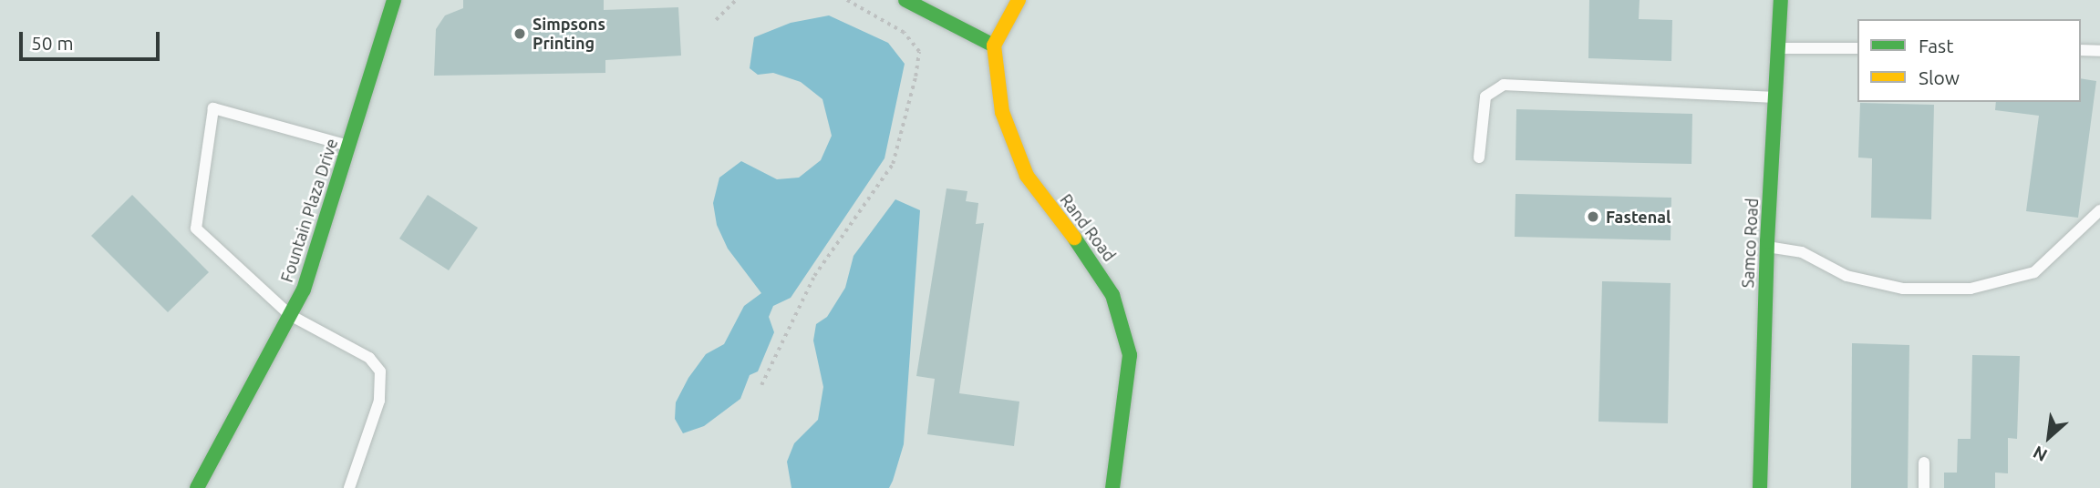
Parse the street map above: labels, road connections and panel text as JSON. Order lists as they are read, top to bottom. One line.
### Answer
{"streets":{"street":["Fountain Plaza Drive","Rand Road","Samco Road"]},"places":["Simpsons Printing","Fastenal"],"legend":["Fast","Slow"],"scale_bar":"50 m","north":"bottom left"}
